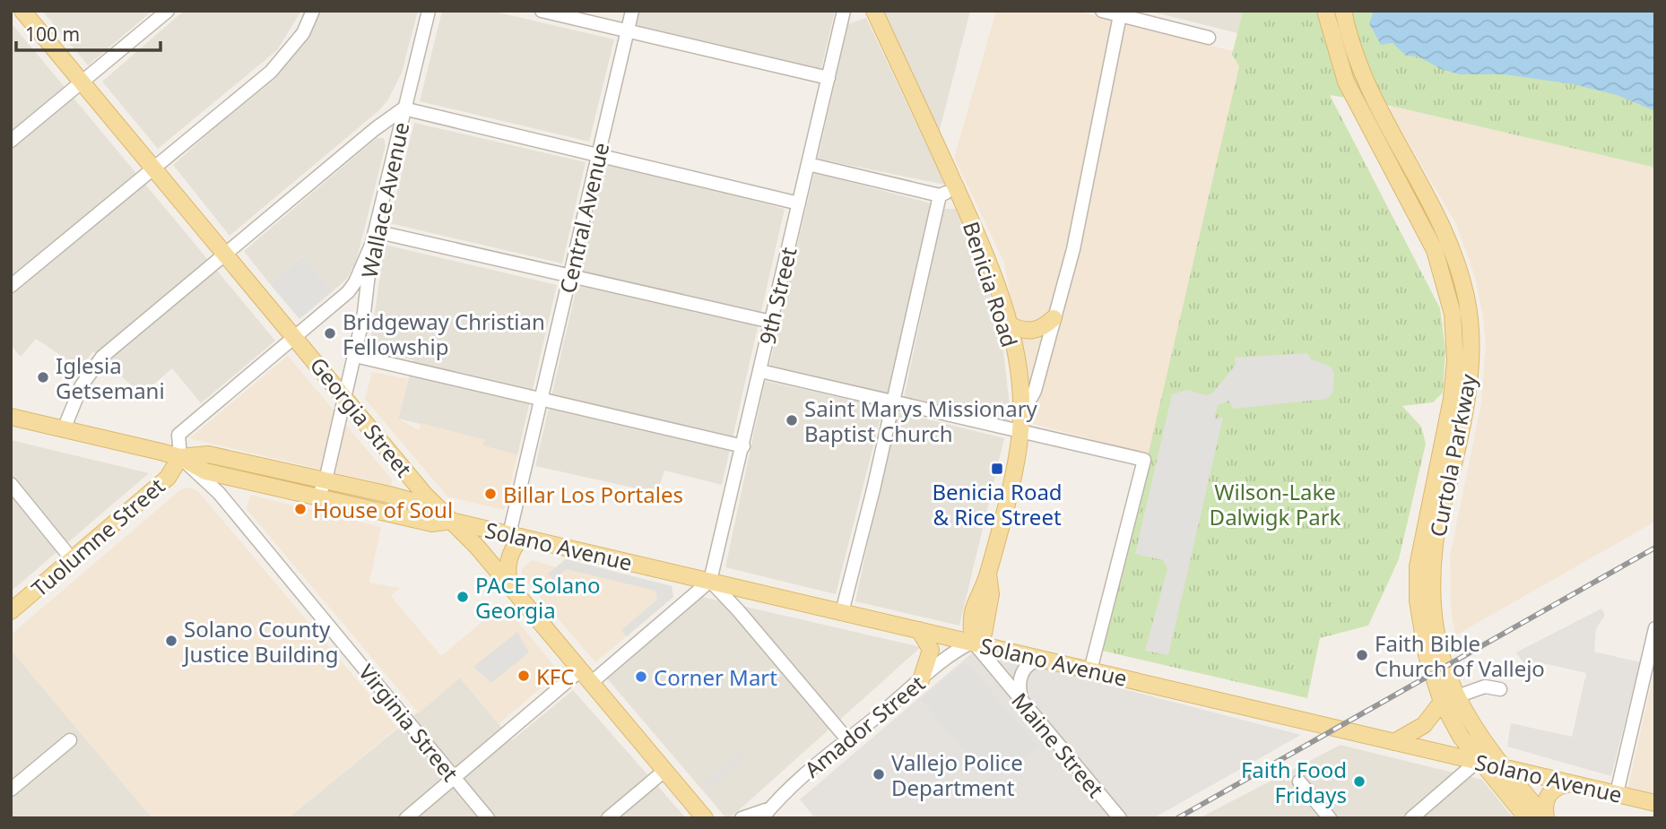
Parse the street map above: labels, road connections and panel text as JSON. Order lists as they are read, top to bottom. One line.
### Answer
{"streets":{"main road":["Benicia Road","Georgia Street","Curtola Parkway","Tuolumne Street","Solano Avenue"],"street":["Wallace Avenue","Central Avenue","9th Street","Virginia Street","Amador Street","Maine Street"]},"crossings":[["Wallace Avenue","Georgia Street"],["Wallace Avenue","Tuolumne Street"],["Wallace Avenue","Solano Avenue"],["Central Avenue","Solano Avenue"],["Benicia Road","Solano Avenue"],["Benicia Road","Amador Street"],["Benicia Road","Maine Street"],["9th Street","Solano Avenue"],["Georgia Street","Tuolumne Street"],["Georgia Street","Solano Avenue"],["Curtola Parkway","Solano Avenue"],["Tuolumne Street","Solano Avenue"],["Tuolumne Street","Virginia Street"],["Solano Avenue","Virginia Street"],["Solano Avenue","Amador Street"],["Solano Avenue","Maine Street"],["Amador Street","Maine Street"]],"parks":["Wilson-Lake Dalwigk Park"],"places":{"other":["Bridgeway Christian Fellowship","Iglesia Getsemani","Saint Marys Missionary Baptist Church","Billar Los Portales","House of Soul","PACE Solano Georgia","Solano County Justice Building","Faith Bible Church of Vallejo","KFC","Corner Mart","Vallejo Police Department","Faith Food Fridays"],"transit":["Benicia Road & Rice Street"]},"scale_bar":"100 m"}
